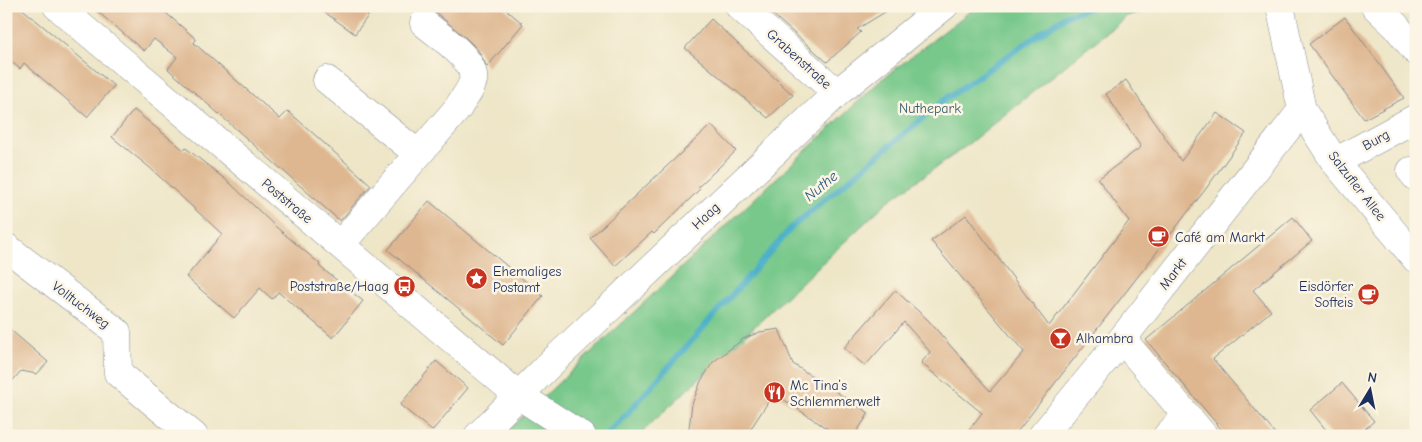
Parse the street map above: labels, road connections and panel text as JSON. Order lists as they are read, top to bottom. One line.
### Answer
{"streets":{"street":["Grabenstraße","Burg","Salzufler Allee","Poststraße","Haag","Markt","Volltuchweg"]},"crossings":[["Grabenstraße","Haag"],["Burg","Salzufler Allee"],["Salzufler Allee","Markt"],["Poststraße","Haag"]],"water":["Nuthe"],"parks":["Nuthepark"],"places":{"cafe":["Café am Markt","Eisdörfer Softeis"],"place":["Ehemaliges Postamt"],"bus stop":["Poststraße/Haag"],"bar":["Alhambra"],"restaurant":["Mc Tina’s Schlemmerwelt"]},"north":"top"}
